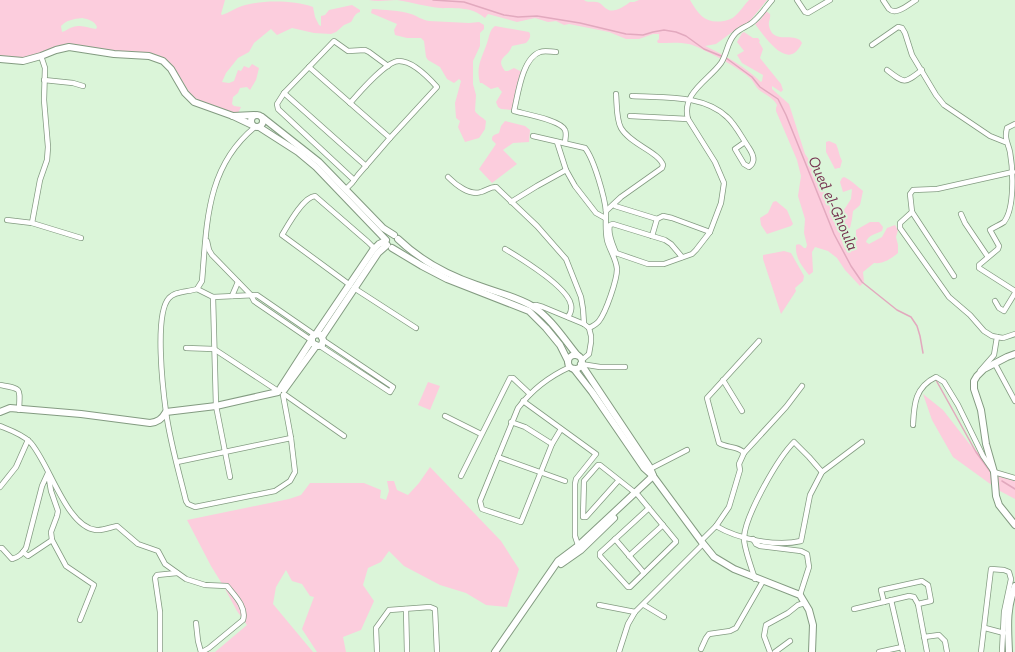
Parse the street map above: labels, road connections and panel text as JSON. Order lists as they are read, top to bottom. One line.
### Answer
{"water":["Oued el-Ghoula"]}
